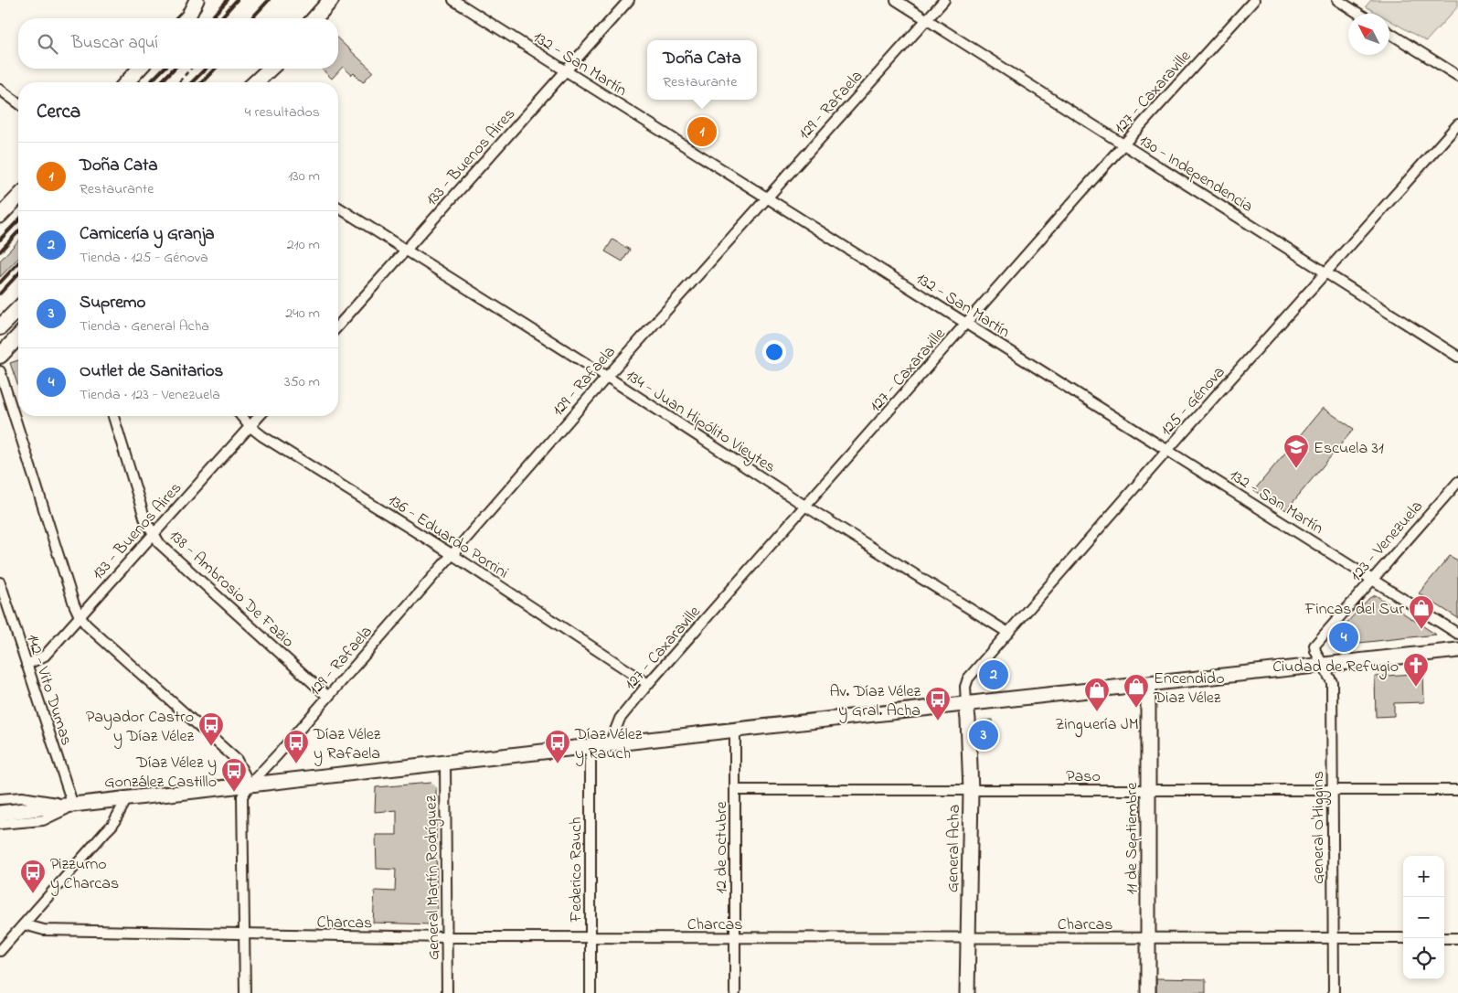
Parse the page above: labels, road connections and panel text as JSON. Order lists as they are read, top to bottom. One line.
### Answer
{"streets":{"main road":["11 de Septiembre","General Acha"],"street":["132 - San Martín","127 - Caxaraville","129 - Rafaela","133 - Buenos Aires","130 - Independencia","125 - Génova","134 - Juan Hipólito Vieytes","136 - Eduardo Porrini","123 - Venezuela","138 - Ambrosio De Fazio","142 - Vito Dumas","Paso","General O'Higgins","12 de Octubre","Federico Rauch","General Martín Rodríguez","Charcas"]},"crossings":[["132 - San Martín","127 - Caxaraville"],["132 - San Martín","129 - Rafaela"],["132 - San Martín","133 - Buenos Aires"],["132 - San Martín","125 - Génova"],["132 - San Martín","123 - Venezuela"],["127 - Caxaraville","130 - Independencia"],["127 - Caxaraville","134 - Juan Hipólito Vieytes"],["127 - Caxaraville","136 - Eduardo Porrini"],["129 - Rafaela","130 - Independencia"],["129 - Rafaela","134 - Juan Hipólito Vieytes"],["129 - Rafaela","136 - Eduardo Porrini"],["129 - Rafaela","138 - Ambrosio De Fazio"],["133 - Buenos Aires","134 - Juan Hipólito Vieytes"],["133 - Buenos Aires","136 - Eduardo Porrini"],["133 - Buenos Aires","138 - Ambrosio De Fazio"],["133 - Buenos Aires","142 - Vito Dumas"],["130 - Independencia","125 - Génova"],["125 - Génova","134 - Juan Hipólito Vieytes"],["125 - Génova","General Acha"],["123 - Venezuela","General O'Higgins"],["Paso","General O'Higgins"],["Paso","11 de Septiembre"],["Paso","12 de Octubre"],["Paso","General Acha"],["General O'Higgins","Charcas"],["11 de Septiembre","Charcas"],["12 de Octubre","Charcas"],["General Acha","Charcas"],["Federico Rauch","Charcas"],["General Martín Rodríguez","Charcas"]],"places":{"school or university":["Escuela 31"],"shop":["Fincas del Sur","Encendido Diaz Vélez","Zinguería JM"],"church":["Ciudad de Refugio"],"bus stop":["Av. Díaz Vélez y Gral. Acha","Payador Castro y Díaz Vélez","Díaz Vélez y Rafaela","Díaz Vélez y Rauch","Díaz Vélez y González Castillo","Pizzurno y Charcas"]},"north":"top left","page":{"search":"Buscar aquí","popup":["Doña Cata","Restaurante"],"heading":["Cerca","4 resultados"],"pins":["1","4","2","3"],"list":[{"mark":"1","name":"Doña Cata","note":"Restaurante","value":"130 m"},{"mark":"2","name":"Carnicería y Granja","note":"Tienda · 125 - Génova","value":"210 m"},{"mark":"3","name":"Supremo","note":"Tienda · General Acha","value":"240 m"},{"mark":"4","name":"Outlet de Sanitarios","note":"Tienda · 123 - Venezuela","value":"350 m"}],"map_buttons":["+","−"]}}
